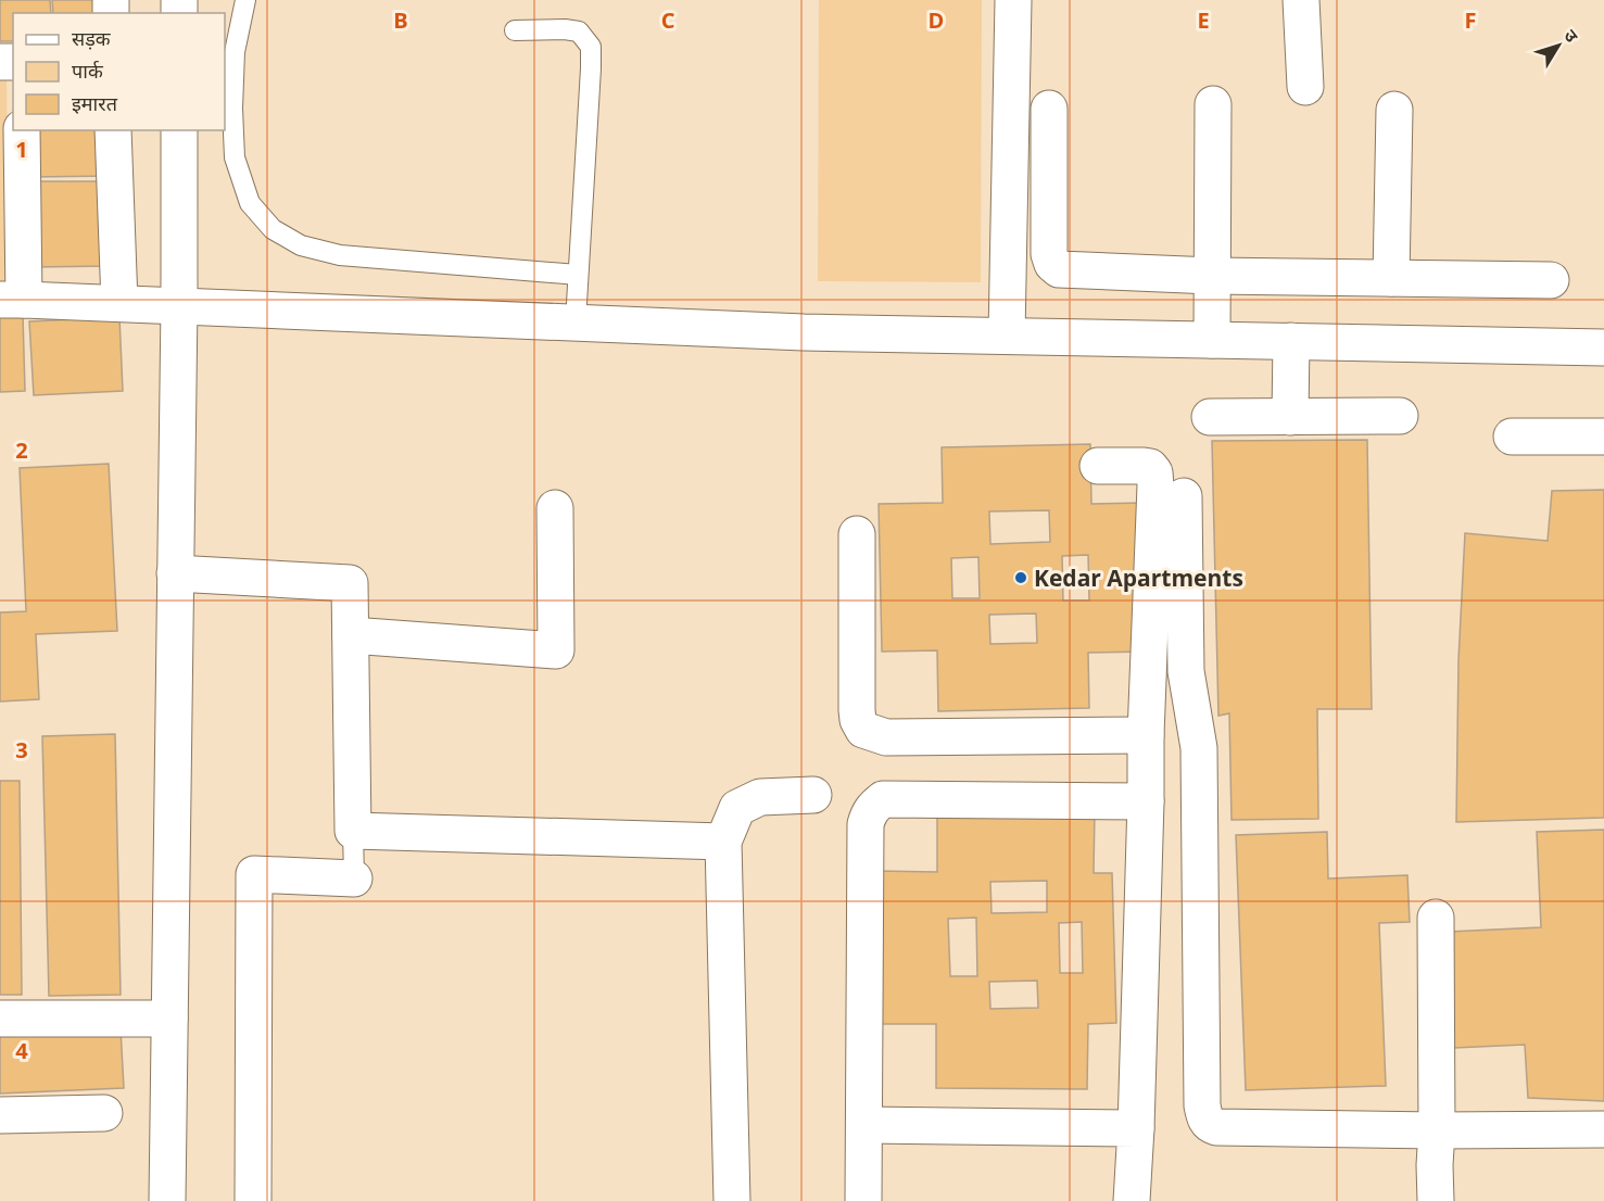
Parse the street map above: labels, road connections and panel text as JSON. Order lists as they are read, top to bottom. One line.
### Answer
{"places":["Kedar Apartments"],"legend":["सड़क","पार्क","इमारत"],"north":"top right","grid":{"columns":["B","C","D","E","F"],"rows":["1","2","3","4"]}}
